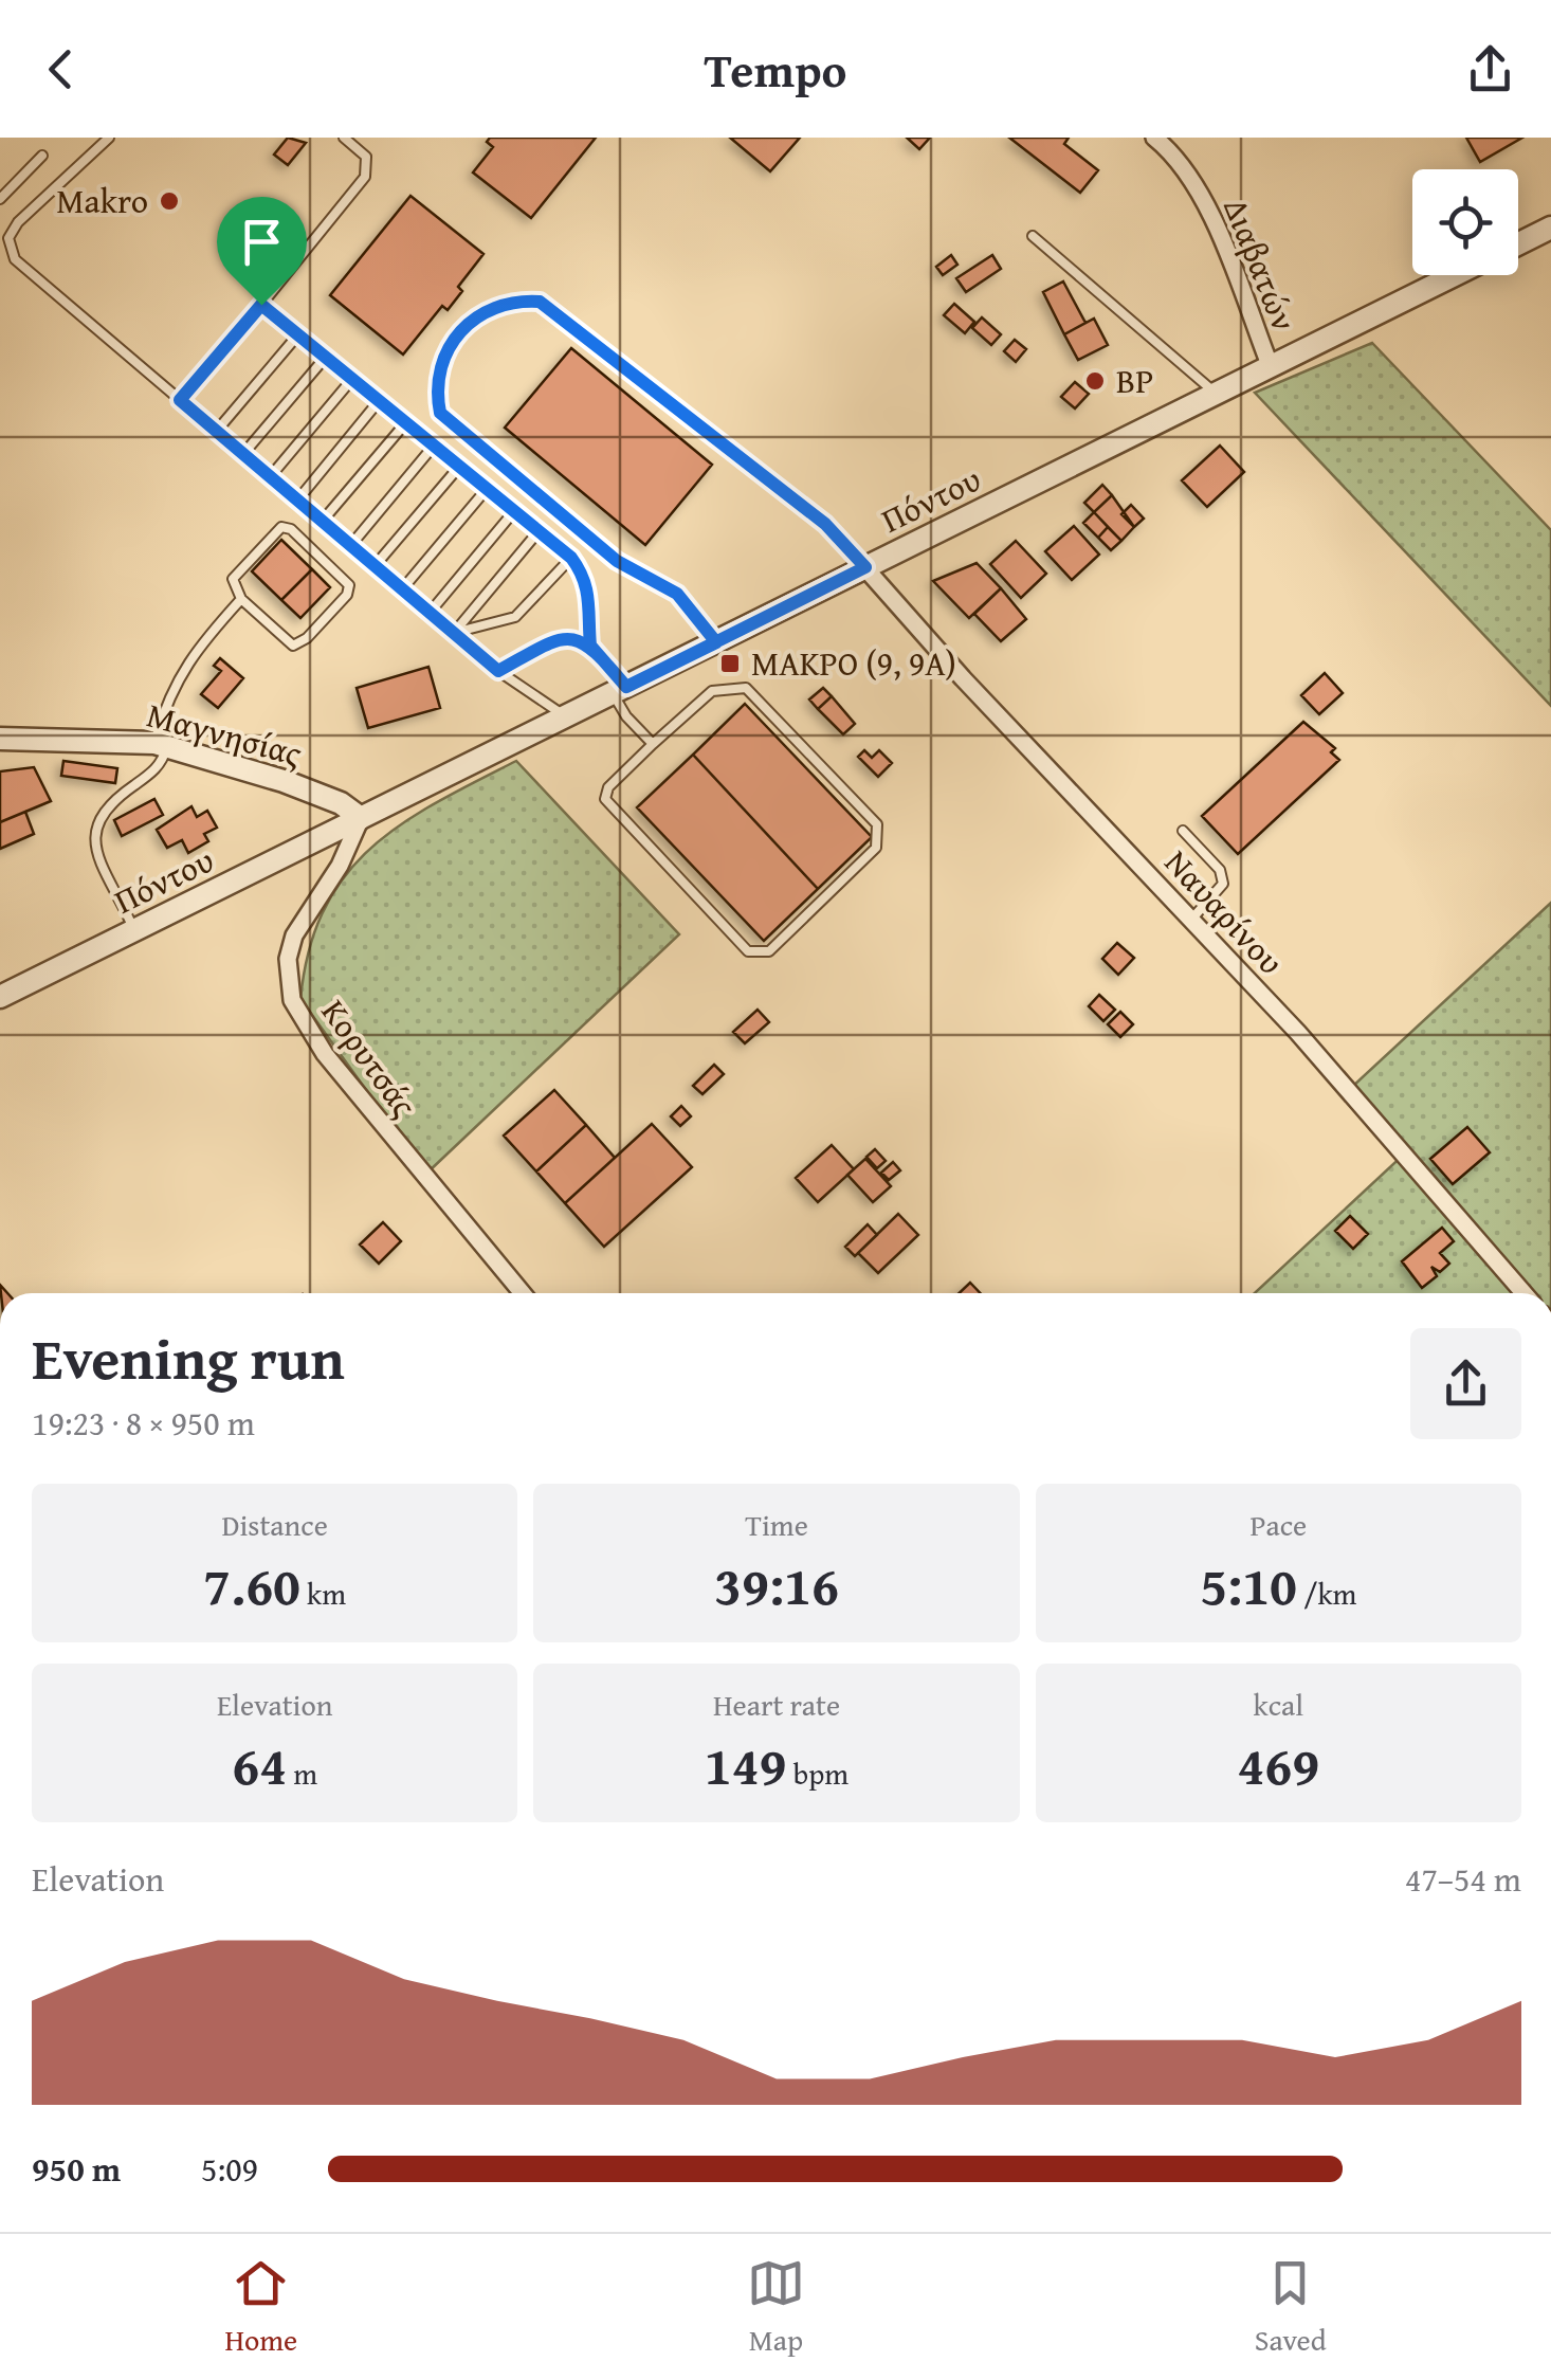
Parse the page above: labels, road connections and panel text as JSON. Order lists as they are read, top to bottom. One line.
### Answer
{"streets":{"street":["Διαβατών","Πόντου","Μαγνησίας","Ναυαρίνου","Κορυτσάς"]},"crossings":[["Διαβατών","Πόντου"],["Πόντου","Μαγνησίας"],["Πόντου","Ναυαρίνου"],["Πόντου","Κορυτσάς"],["Μαγνησίας","Κορυτσάς"]],"places":{"other":["Makro","BP"],"transit":["ΜΑΚΡΟ (9, 9Α)"]},"page":{"header":"Tempo","heading":["Evening run","19:23 · 8 × 950 m"],"stats":[["Distance","7.60 km"],["Time","39:16"],["Pace","5:10 /km"],["Elevation","64 m"],["Heart rate","149 bpm"],["kcal","469"]],"chart":["Elevation","47–54 m"],"list":[{"name":"950 m","note":"5:09"}],"tabs":["Home","Map","Saved"]}}
